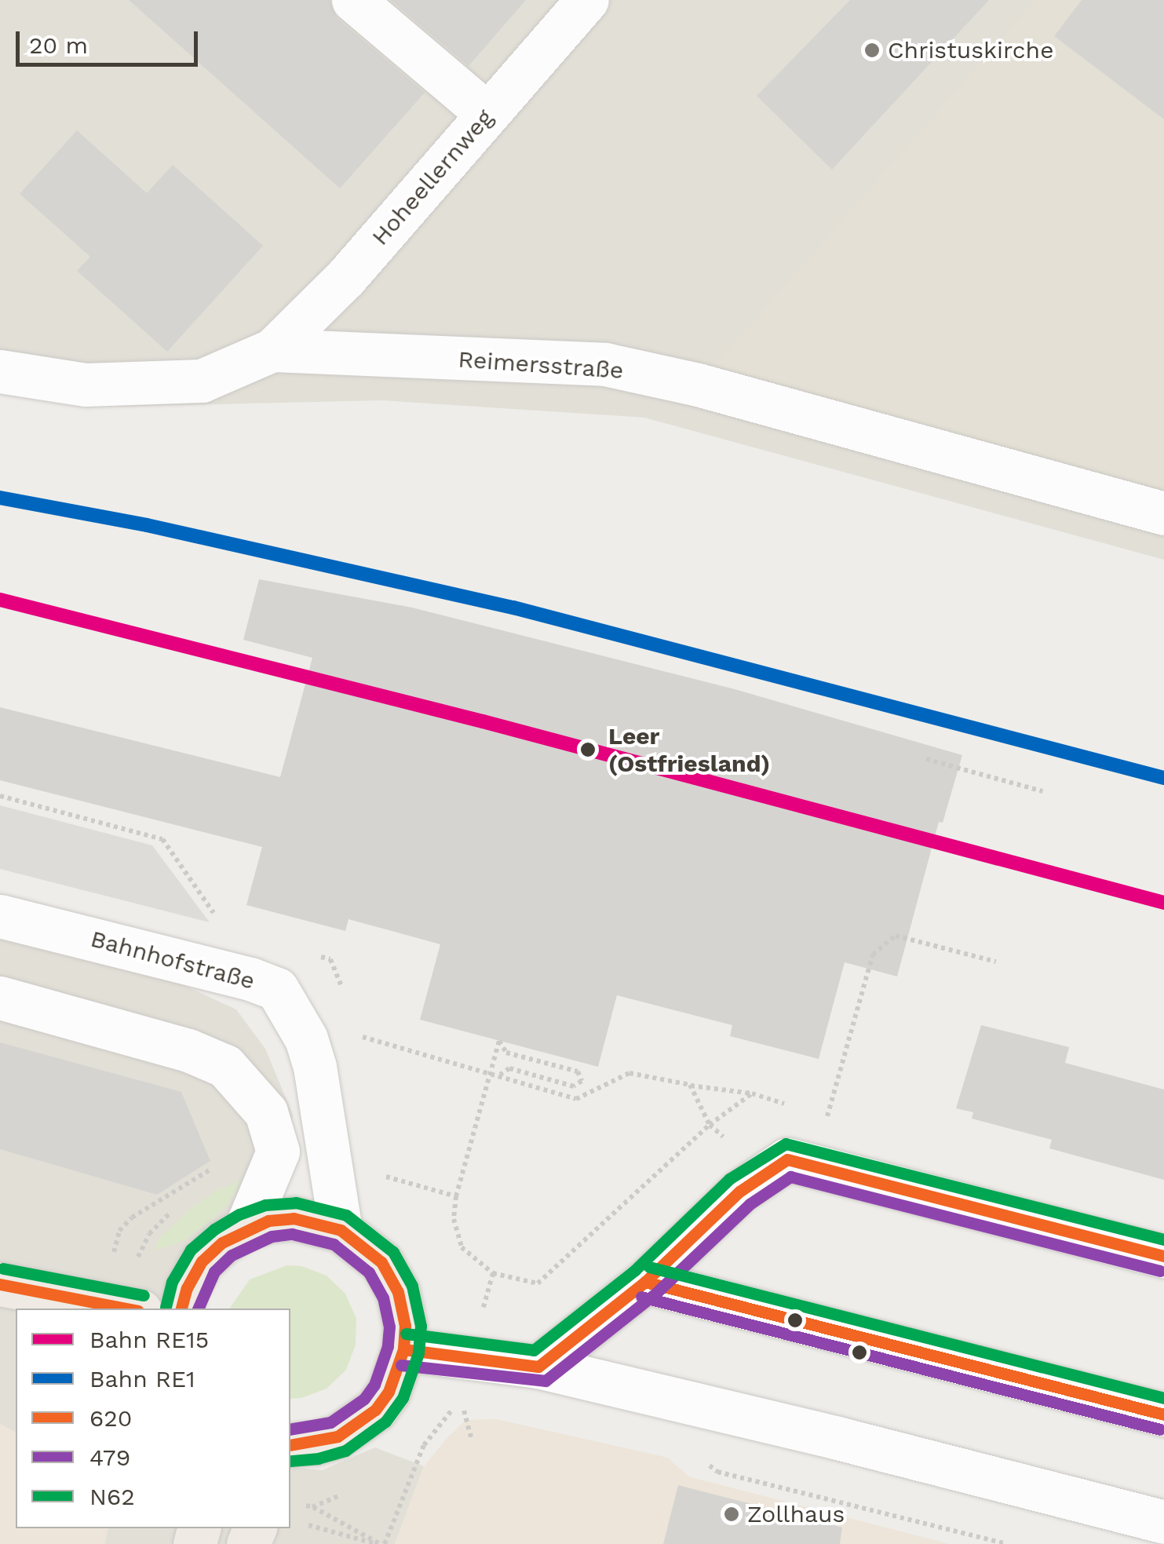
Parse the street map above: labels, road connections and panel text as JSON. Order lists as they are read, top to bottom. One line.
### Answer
{"streets":{"street":["Hoheellernweg","Reimersstraße","Bahnhofstraße"]},"crossings":[["Hoheellernweg","Reimersstraße"]],"places":["Christuskirche","Leer (Ostfriesland)","Zollhaus"],"lines":["rail line RE1","rail line RE15","transit line N62","transit line 620","transit line 479"],"legend":["Bahn RE15","Bahn RE1","620","479","N62"],"scale_bar":"20 m"}
